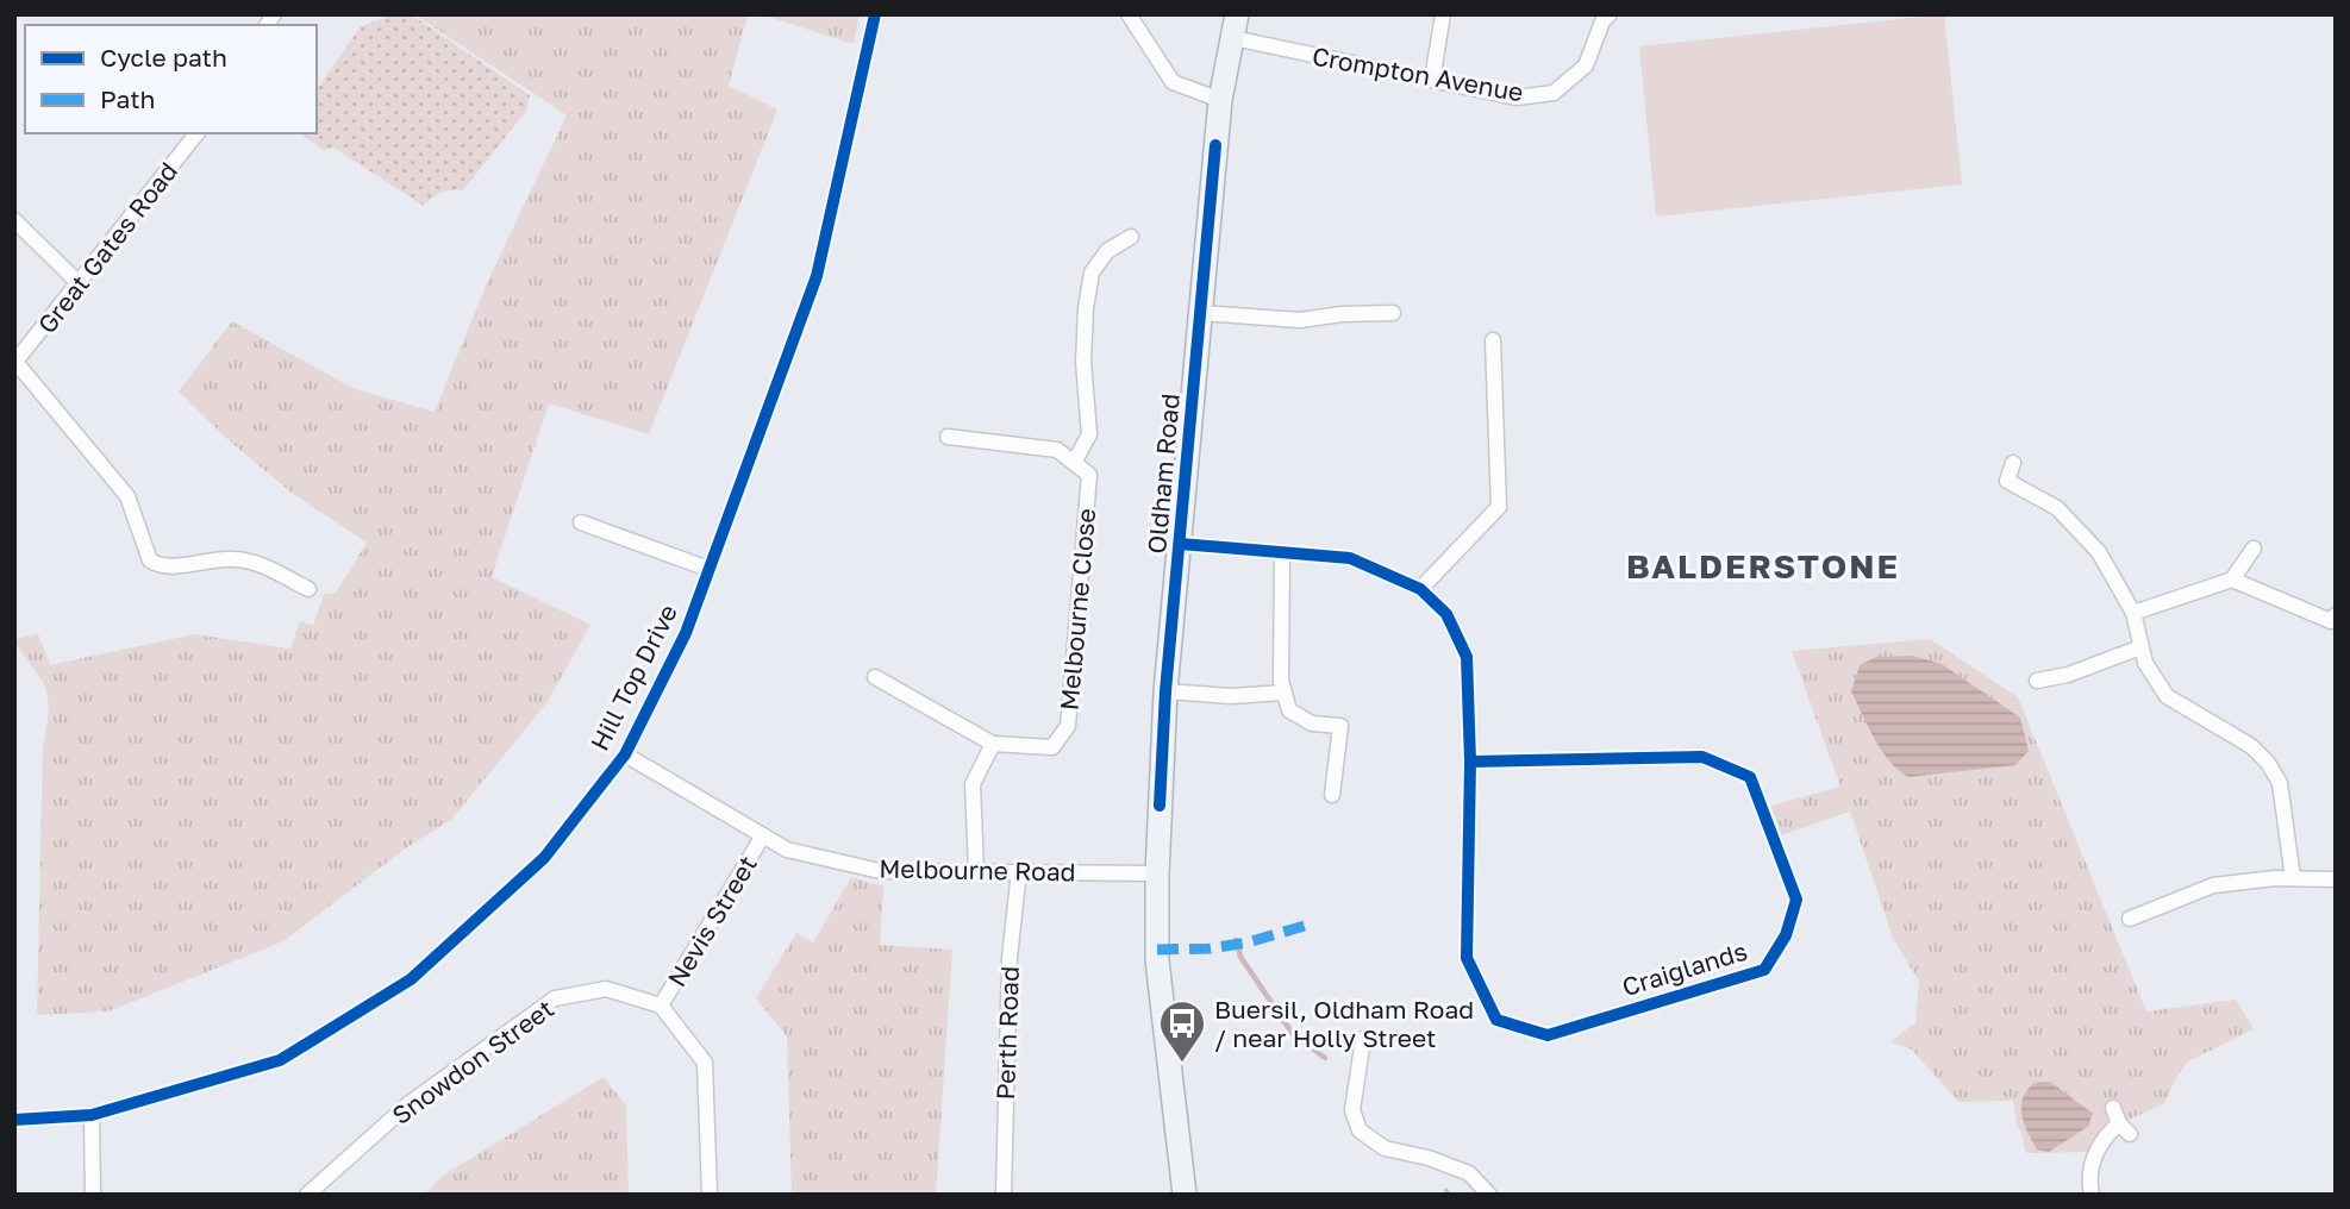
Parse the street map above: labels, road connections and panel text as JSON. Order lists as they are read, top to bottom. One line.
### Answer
{"streets":{"main road":["Oldham Road"],"street":["Crompton Avenue","Great Gates Road","Melbourne Close","Hill Top Drive","Melbourne Road","Nevis Street","Craiglands","Perth Road","Snowdon Street"]},"crossings":[["Crompton Avenue","Oldham Road"],["Oldham Road","Melbourne Road"],["Oldham Road","Craiglands"],["Hill Top Drive","Melbourne Road"],["Melbourne Road","Nevis Street"],["Melbourne Road","Perth Road"],["Nevis Street","Snowdon Street"]],"districts":["BALDERSTONE"],"places":{"bus stop":["Buersil, Oldham Road / near Holly Street"]},"legend":["Cycle path","Path"]}
